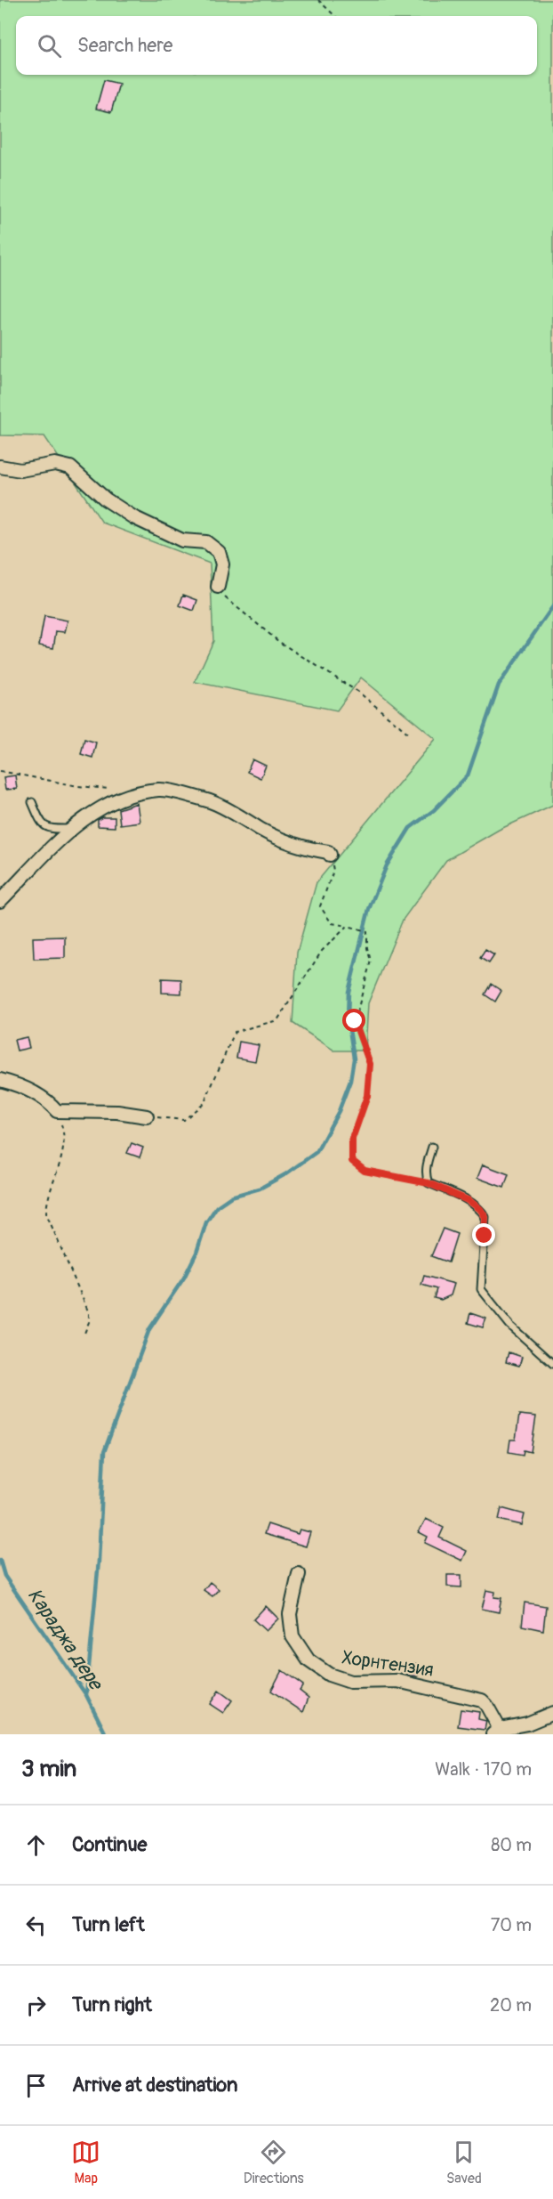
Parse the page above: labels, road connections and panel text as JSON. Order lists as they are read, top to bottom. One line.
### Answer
{"streets":{"street":["Хорнтензия"]},"water":["Караджа дере"],"page":{"search":"Search here","heading":["3 min","Walk · 170 m"],"list":[["Continue","80 m"],["Turn left","70 m"],["Turn right","20 m"],"Arrive at destination"],"nav":["Map","Directions","Saved"]}}
